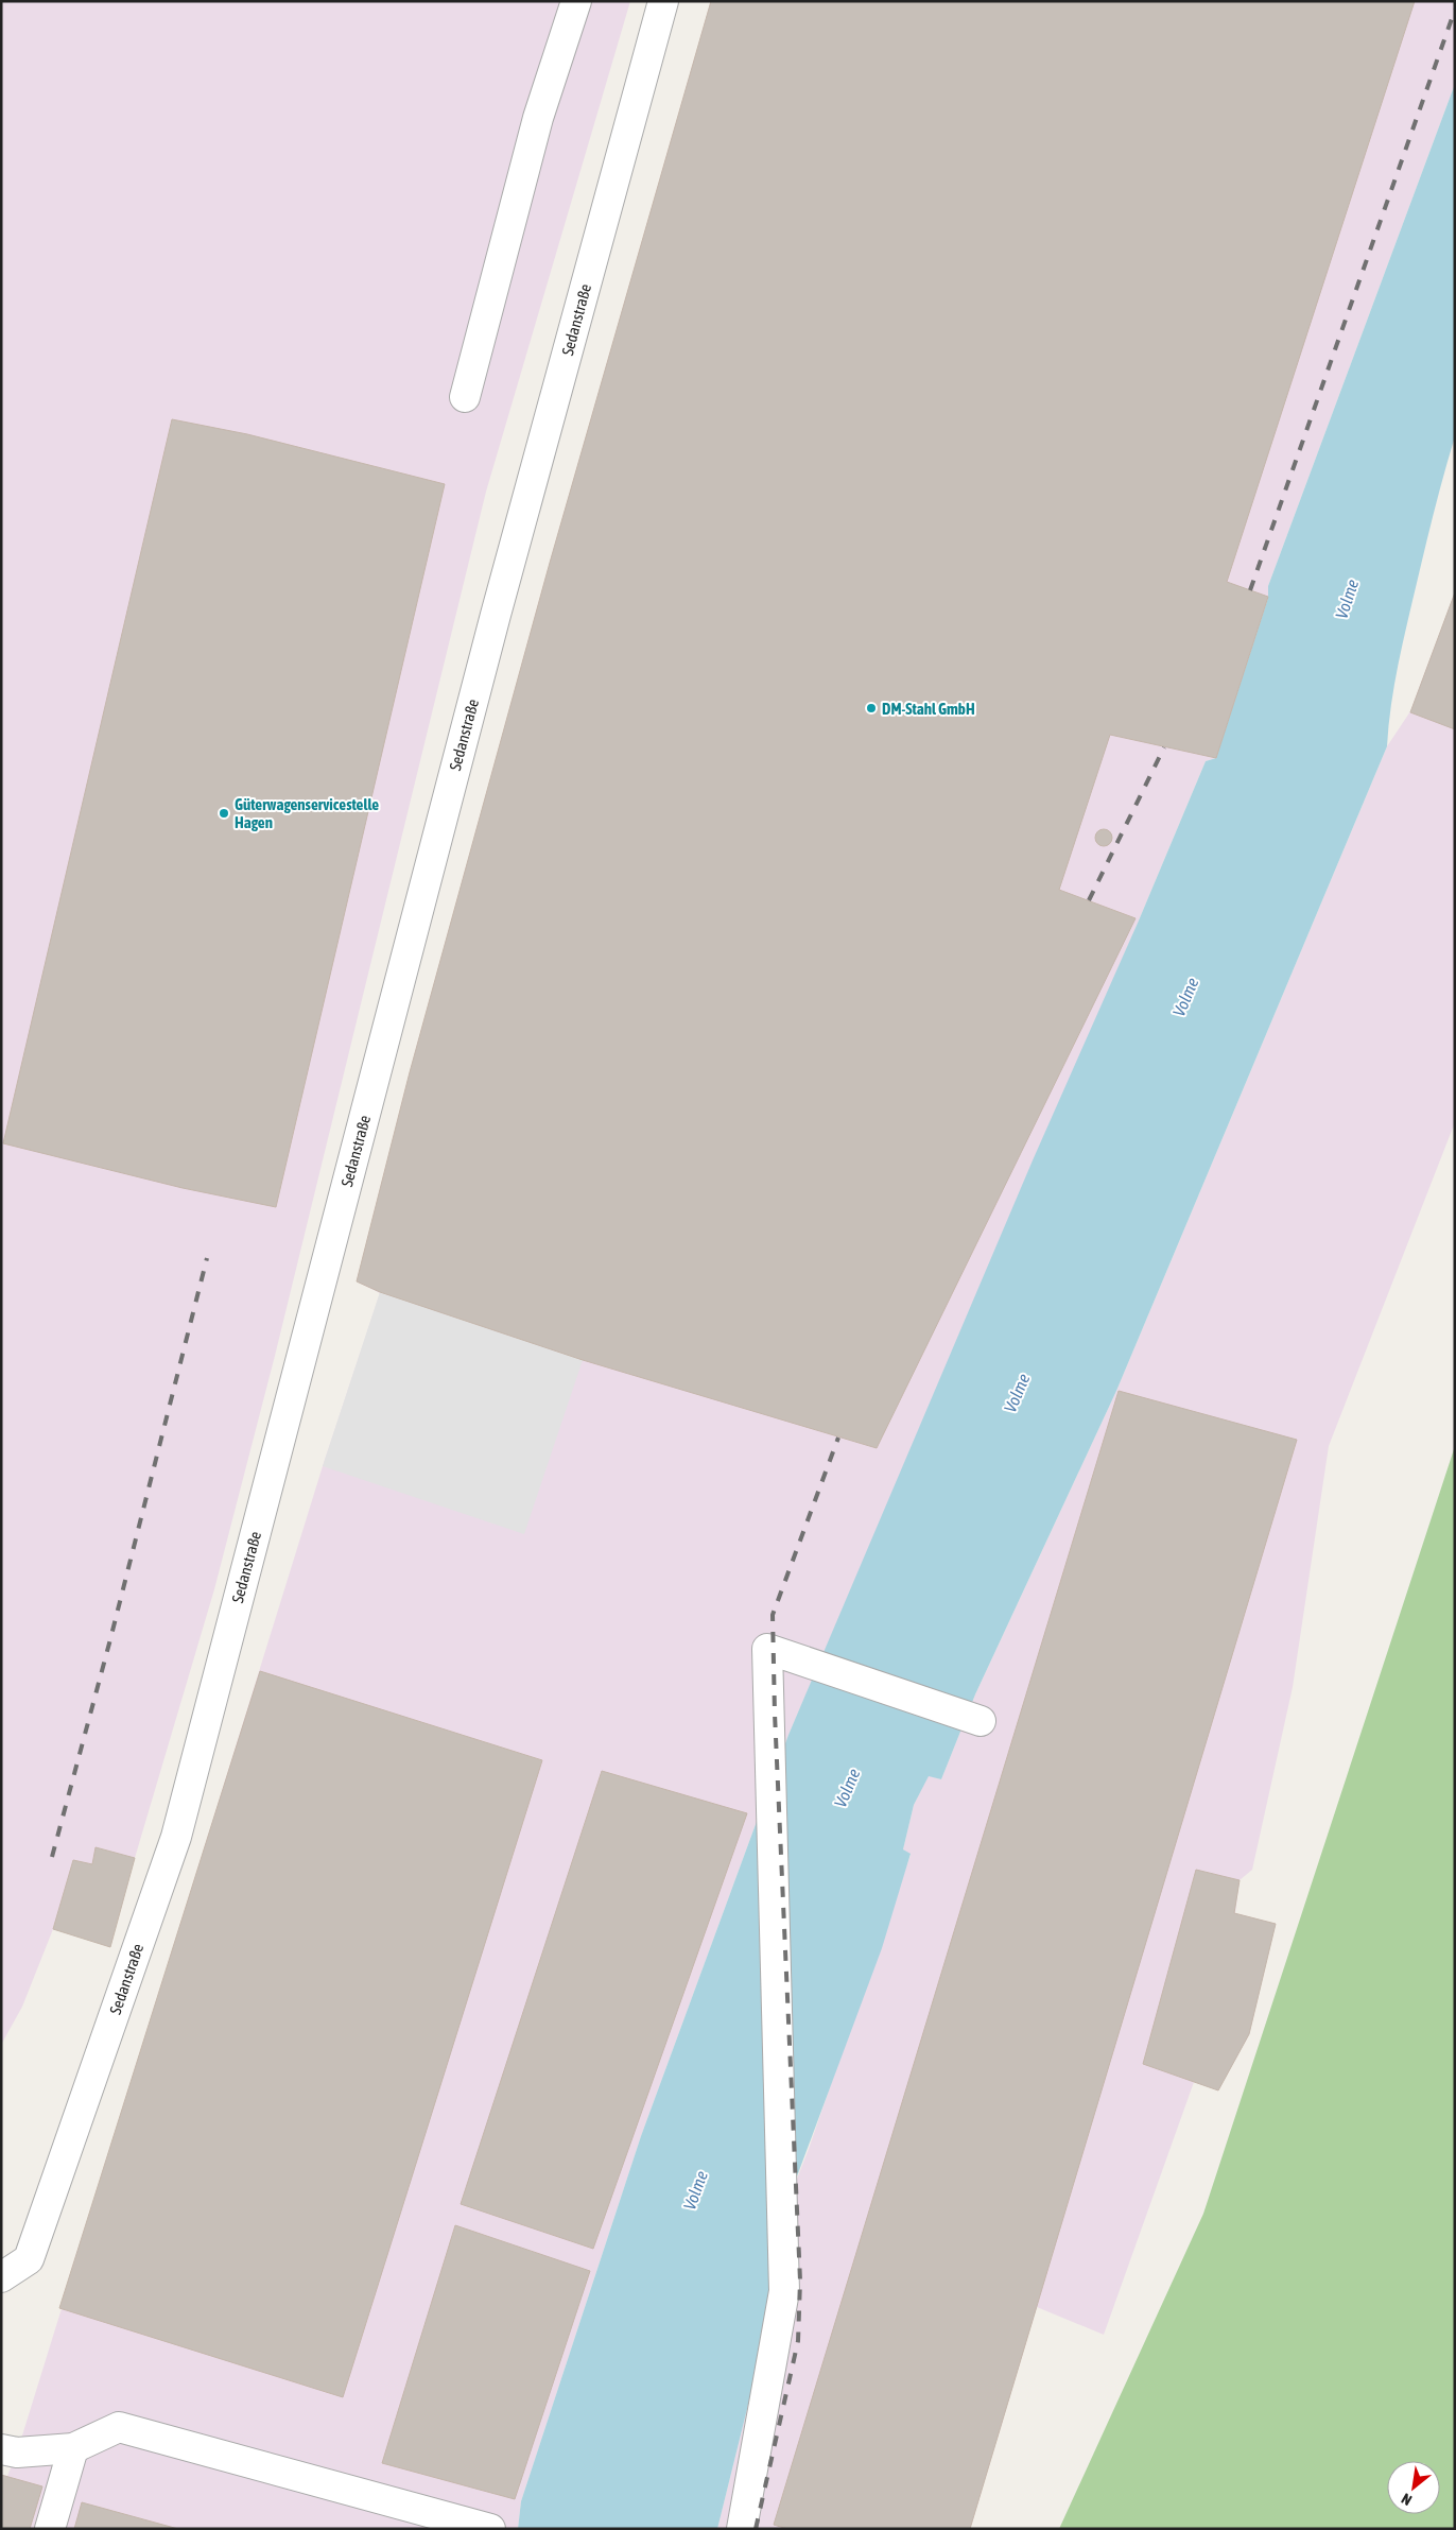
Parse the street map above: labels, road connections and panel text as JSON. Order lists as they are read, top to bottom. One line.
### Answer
{"streets":{"street":["Sedanstraße"]},"water":["Volme"],"places":["DM-Stahl GmbH","Güterwagenservicestelle Hagen"],"north":"bottom left"}
